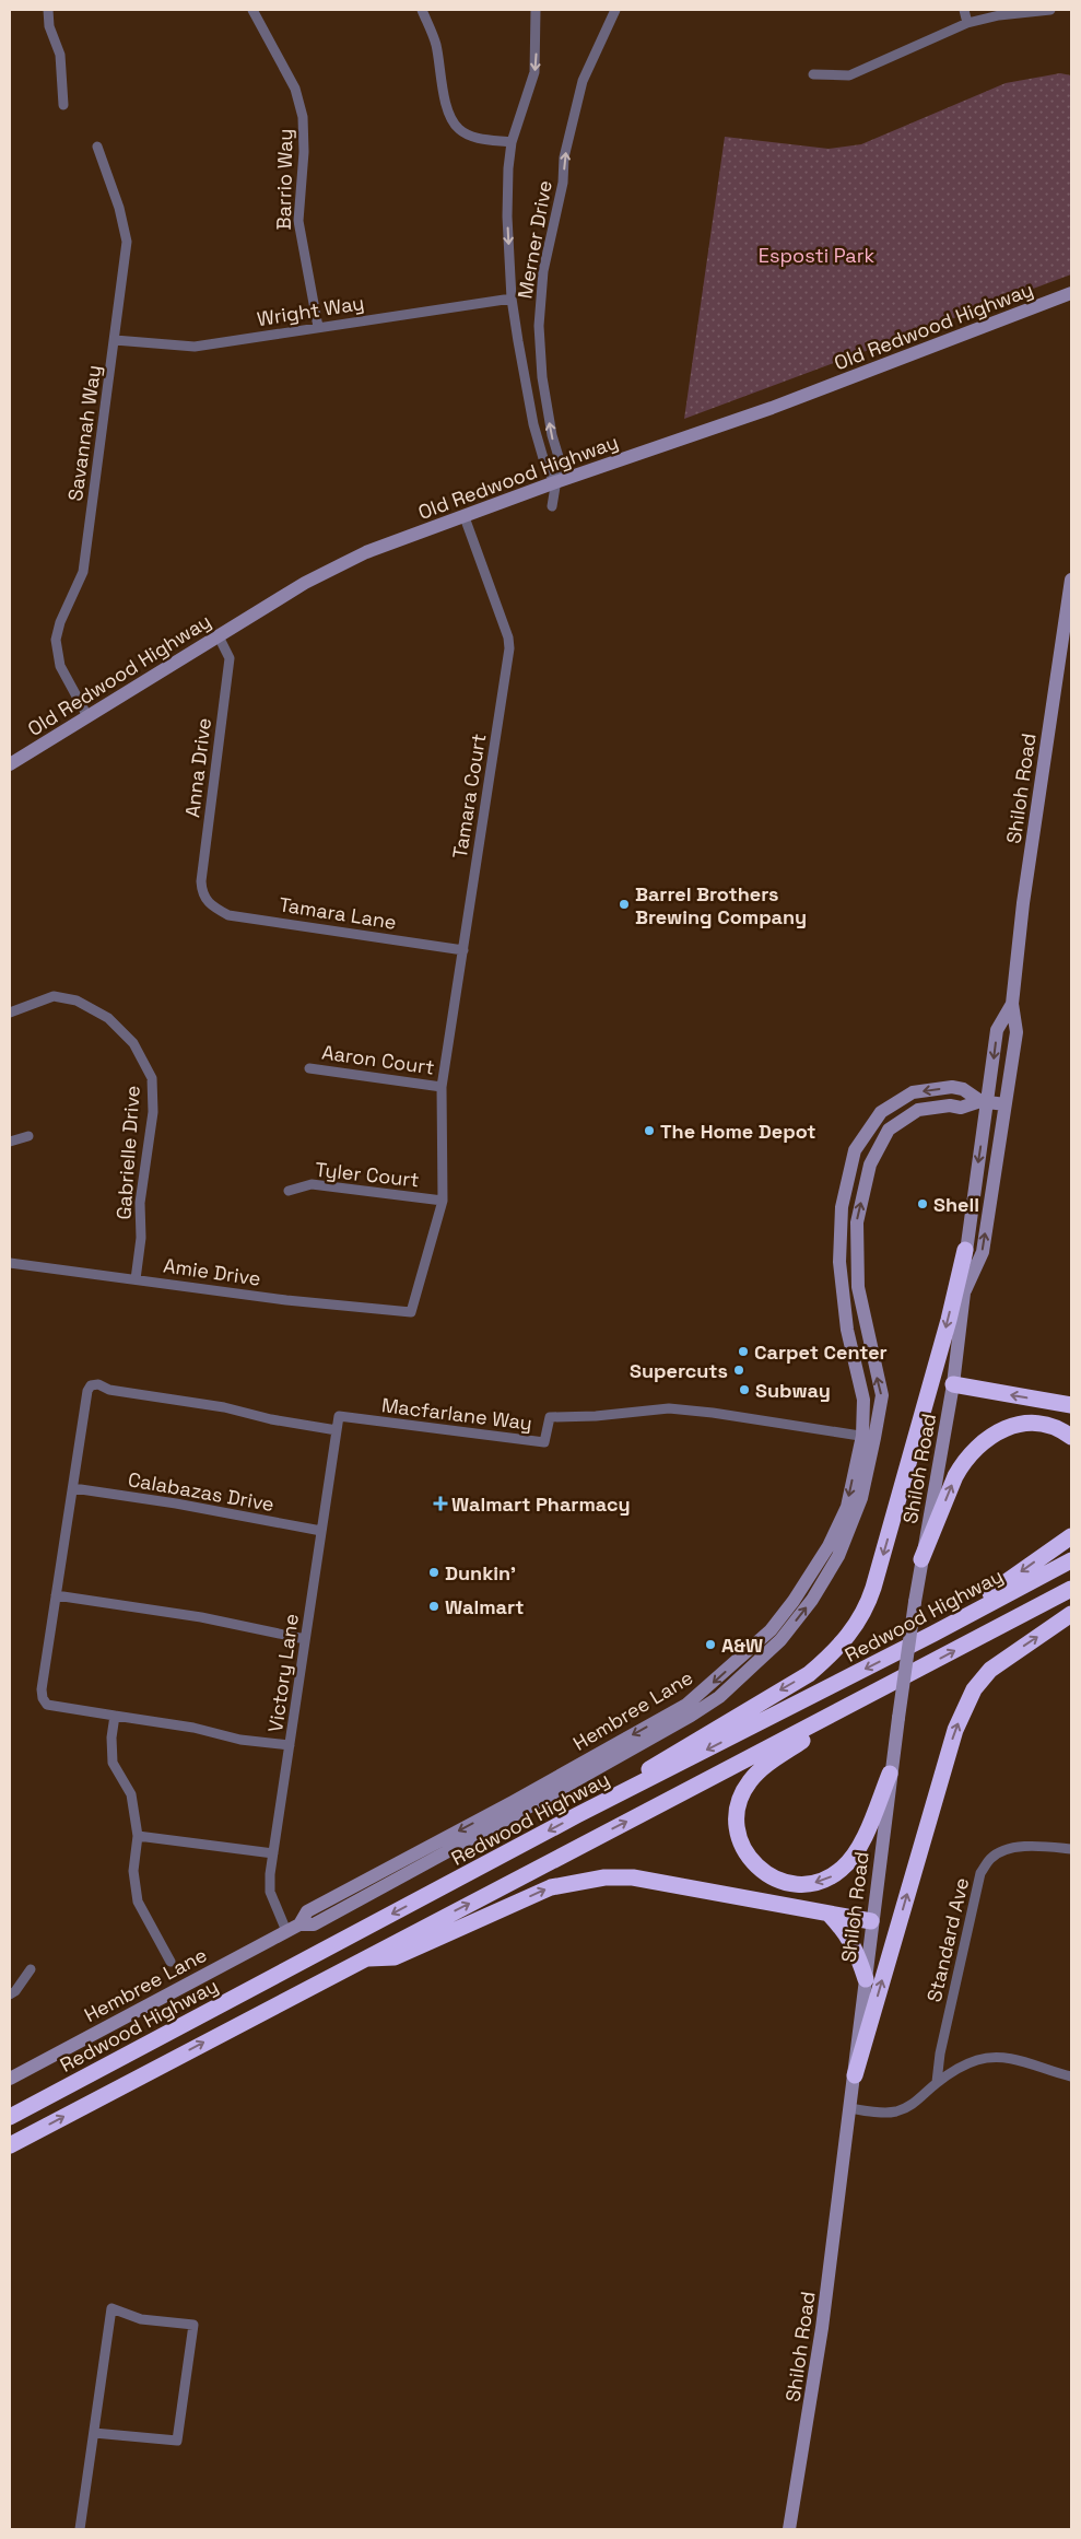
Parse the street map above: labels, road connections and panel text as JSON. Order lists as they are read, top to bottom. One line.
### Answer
{"streets":{"highway":["Redwood Highway"],"main road":["Old Redwood Highway","Shiloh Road","Hembree Lane"],"street":["Barrio Way","Merner Drive","Wright Way","Savannah Way","Anna Drive","Tamara Court","Tamara Lane","Aaron Court","Gabrielle Drive","Tyler Court","Amie Drive","Macfarlane Way","Calabazas Drive","Victory Lane","Standard Ave"]},"crossings":[["Barrio Way","Wright Way"],["Merner Drive","Wright Way"],["Merner Drive","Old Redwood Highway"],["Wright Way","Savannah Way"],["Old Redwood Highway","Savannah Way"],["Old Redwood Highway","Anna Drive"],["Old Redwood Highway","Tamara Court"],["Anna Drive","Tamara Lane"],["Shiloh Road","Hembree Lane"],["Tamara Court","Tamara Lane"],["Tamara Court","Aaron Court"],["Tamara Court","Tyler Court"],["Tamara Court","Amie Drive"],["Gabrielle Drive","Amie Drive"],["Macfarlane Way","Victory Lane"],["Macfarlane Way","Hembree Lane"],["Calabazas Drive","Victory Lane"],["Victory Lane","Hembree Lane"]],"parks":["Esposti Park"],"places":{"other":["Barrel Brothers Brewing Company","The Home Depot","Shell","Carpet Center","Supercuts","Subway","Dunkin'","Walmart","A&W"],"health":["Walmart Pharmacy"]}}
